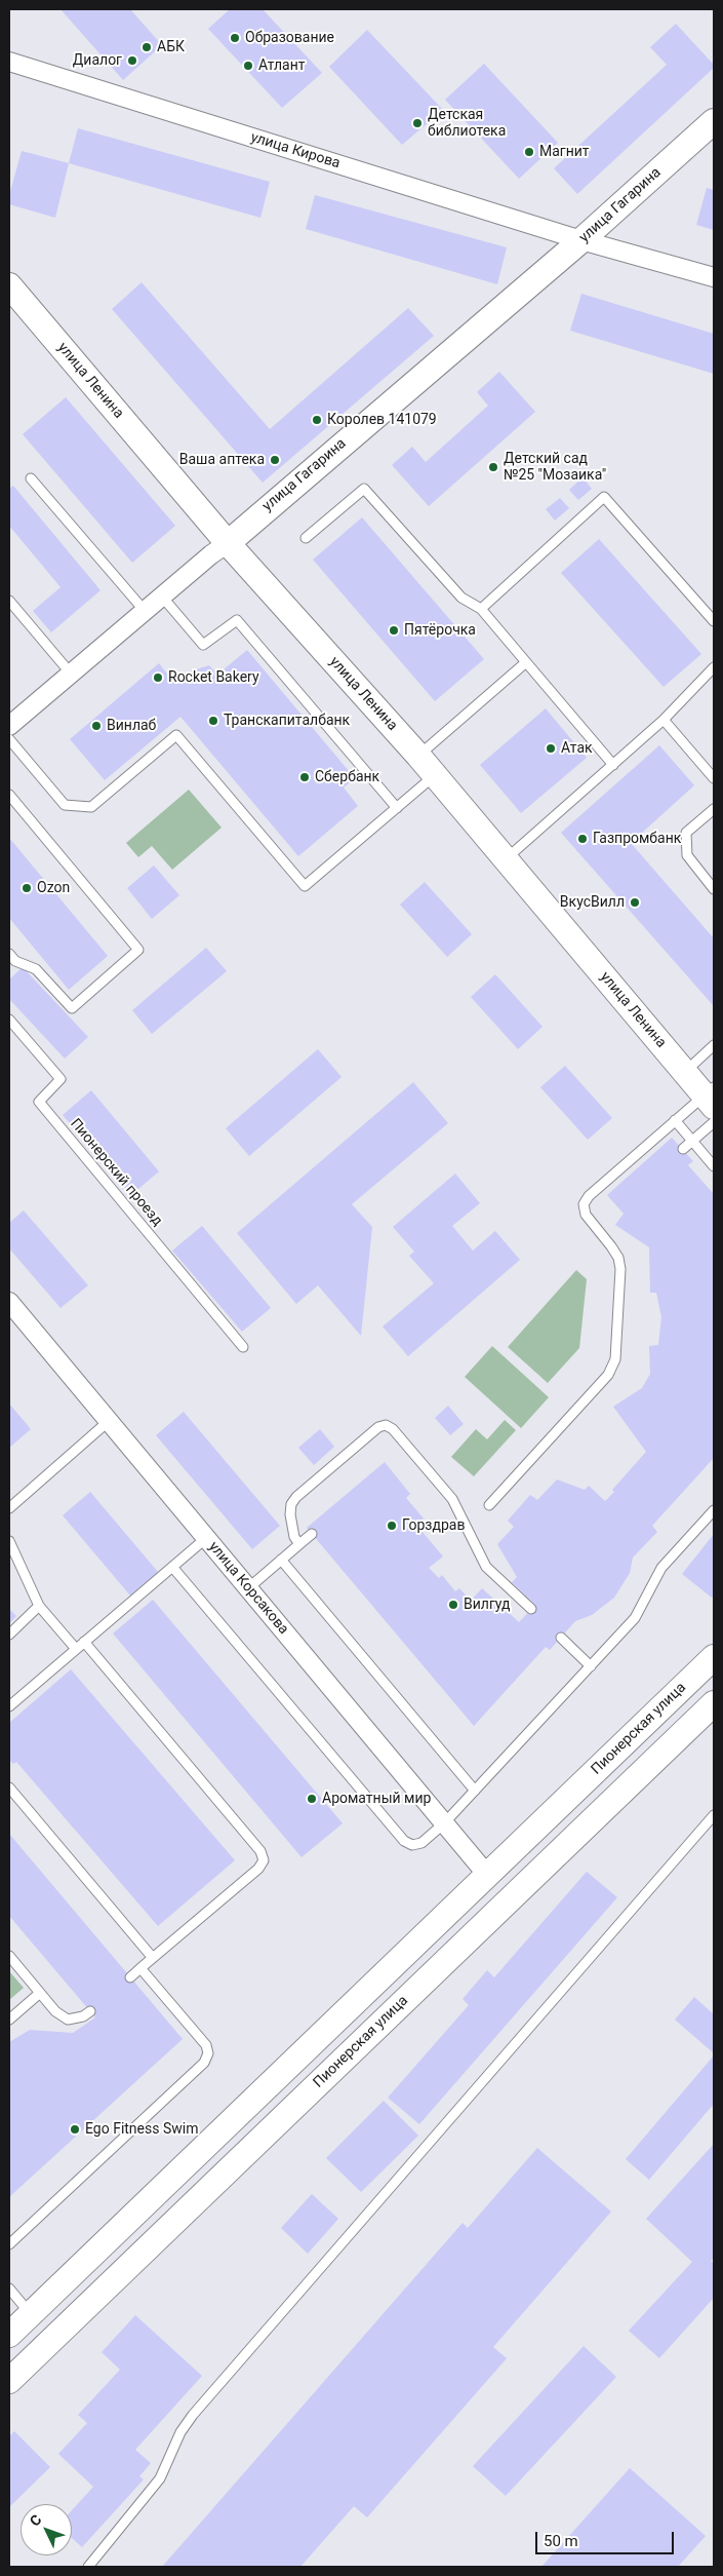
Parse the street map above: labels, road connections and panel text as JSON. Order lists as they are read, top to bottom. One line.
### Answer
{"streets":{"main road":["улица Гагарина","улица Ленина","Пионерская улица"],"street":["улица Кирова","улица Корсакова"],"lane":["Пионерский проезд"]},"crossings":[["улица Кирова","улица Гагарина"],["улица Гагарина","улица Ленина"],["улица Корсакова","Пионерская улица"]],"places":["Образование","АБК","Диалог","Атлант","Детская библиотека","Магнит","Королев 141079","Ваша аптека","Детский сад №25 \"Мозаика\"","Пятёрочка","Rocket Bakery","Транскапиталбанк","Винлаб","Атак","Сбербанк","Газпромбанк","Ozon","ВкусВилл","Горздрав","Вилгуд","Ароматный мир","Ego Fitness Swim"],"scale_bar":"50 m","north":"top left"}
